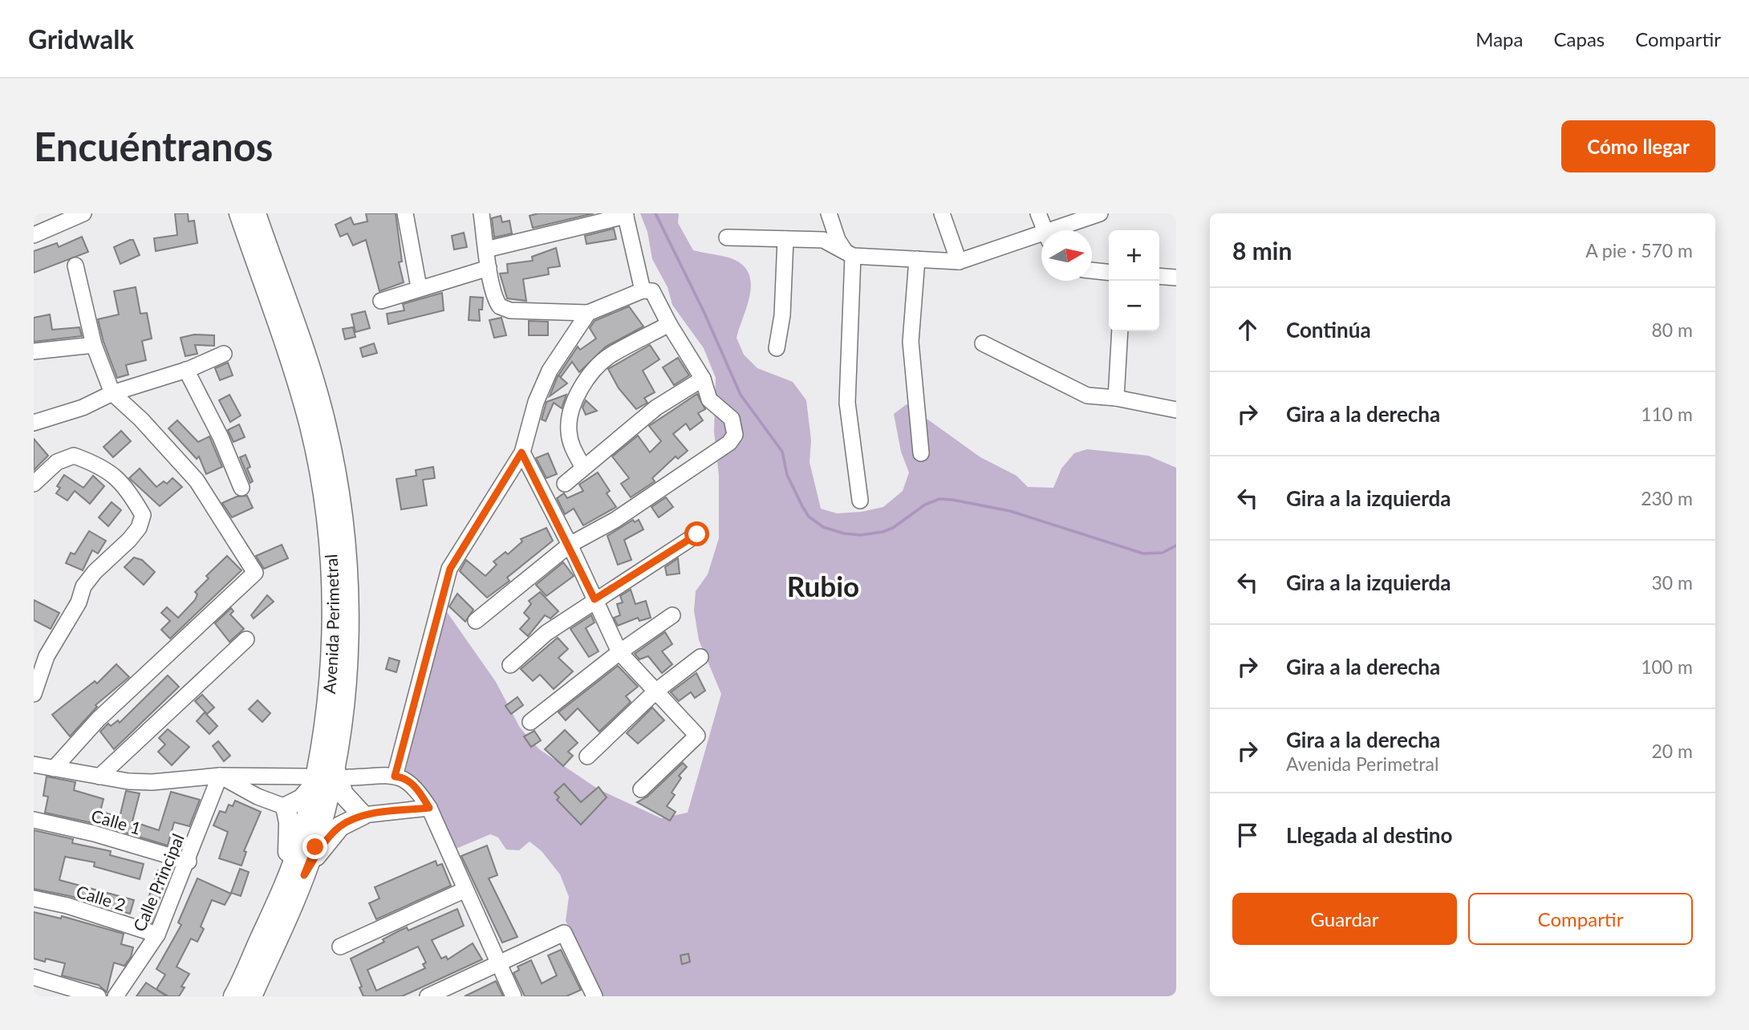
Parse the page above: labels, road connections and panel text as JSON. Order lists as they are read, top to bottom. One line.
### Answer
{"streets":{"main road":["Avenida Perimetral"],"street":["Calle 1","Calle Principal","Calle 2"]},"crossings":[["Calle 1","Calle Principal"],["Calle Principal","Calle 2"]],"districts":["Rubio"],"north":"right","page":{"header":"Gridwalk","nav":["Mapa","Capas","Compartir"],"buttons":["Cómo llegar",["Guardar","Compartir"]],"title":"Encuéntranos","heading":["8 min","A pie · 570 m"],"map_buttons":["+","−"],"list":[["Continúa","80 m"],["Gira a la derecha","110 m"],["Gira a la izquierda","230 m"],["Gira a la izquierda","30 m"],["Gira a la derecha","100 m"],["Gira a la derecha","Avenida Perimetral","20 m"],"Llegada al destino"]}}
